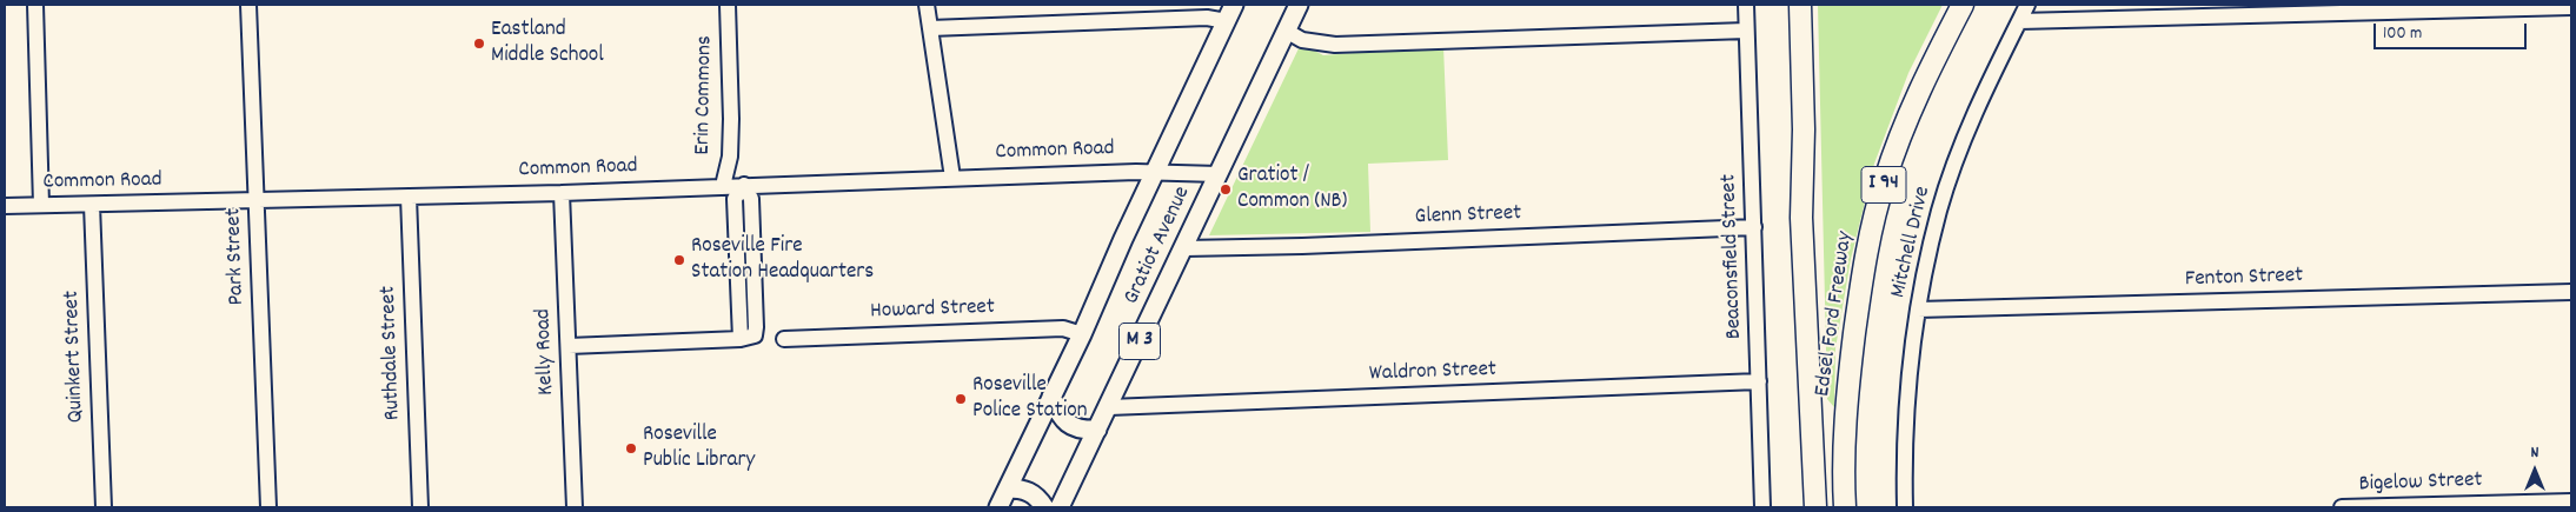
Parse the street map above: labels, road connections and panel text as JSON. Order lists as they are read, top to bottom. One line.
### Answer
{"streets":{"highway":["I 94","Edsel Ford Freeway"],"main road":["Gratiot Avenue","M 3"],"street":["Erin Commons","Common Road","Glenn Street","Mitchell Drive","Park Street","Beaconsfield Street","Fenton Street","Howard Street","Kelly Road","Ruthdale Street","Quinkert Street","Waldron Street","Bigelow Street"]},"crossings":[["Erin Commons","Common Road"],["Common Road","Gratiot Avenue"],["Common Road","Park Street"],["Common Road","Kelly Road"],["Common Road","Ruthdale Street"],["Common Road","Quinkert Street"],["Glenn Street","Gratiot Avenue"],["Glenn Street","Beaconsfield Street"],["Mitchell Drive","Fenton Street"],["Gratiot Avenue","Howard Street"],["Gratiot Avenue","Waldron Street"],["Beaconsfield Street","Waldron Street"]],"places":["Eastland Middle School","Gratiot / Common (NB)","Roseville Fire Station Headquarters","Roseville Police Station","Roseville Public Library"],"scale_bar":"100 m","north":"top"}
